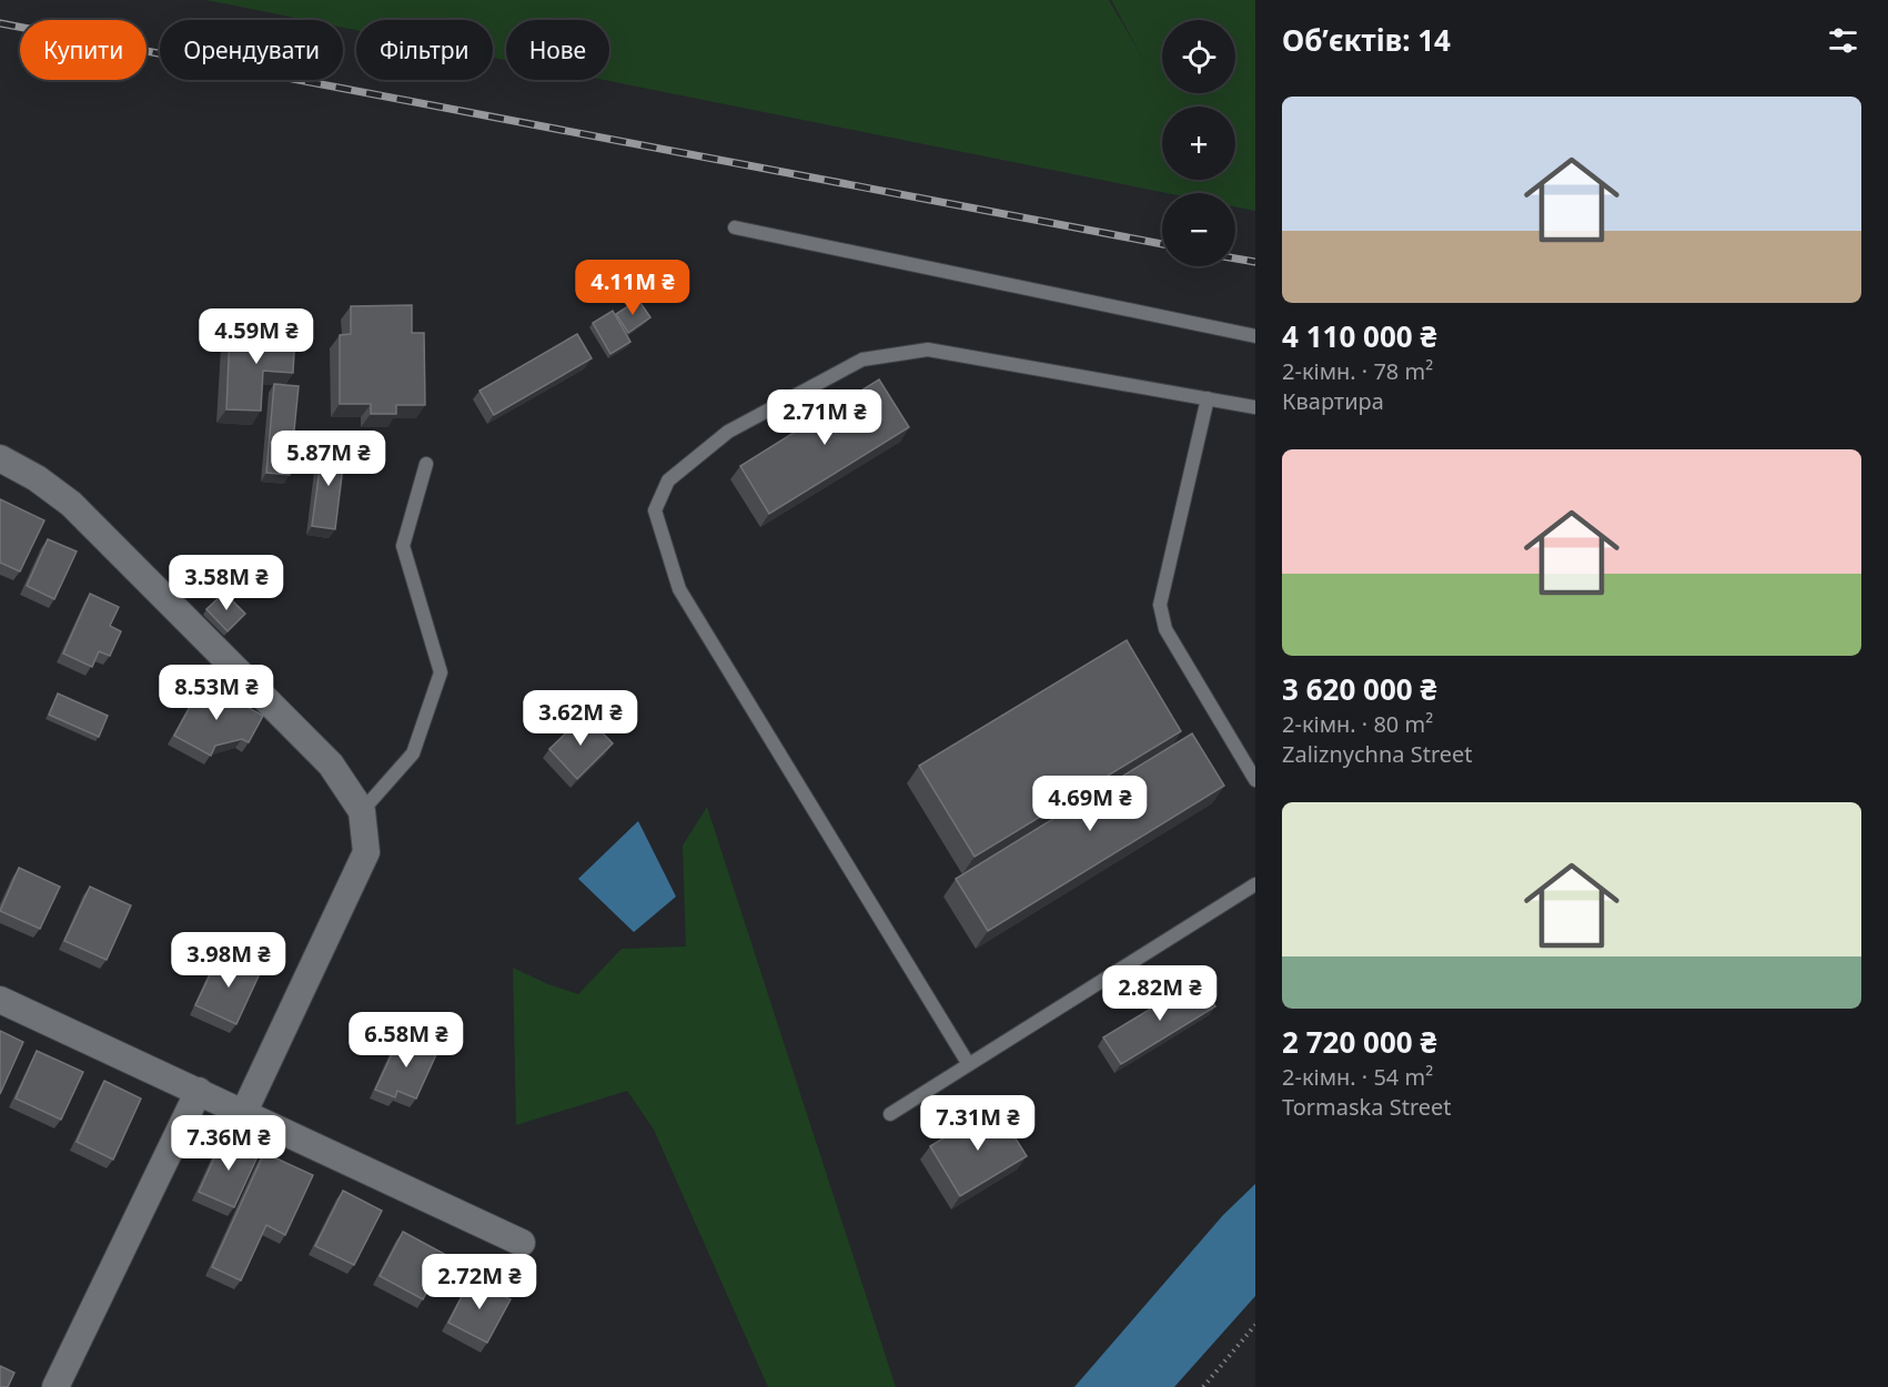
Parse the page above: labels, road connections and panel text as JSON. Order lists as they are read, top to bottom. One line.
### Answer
{"page":{"heading":"Об’єктів: 14","map_buttons":["+","−"],"chip":["Купити","Орендувати","Фільтри","Нове"],"list":[{"name":"4 110 000 ₴","note":"2-кімн. · 78 m² · Квартира"},{"name":"3 620 000 ₴","note":"2-кімн. · 80 m² · Zaliznychna Street"},{"name":"2 720 000 ₴","note":"2-кімн. · 54 m² · Tormaska Street"}],"price":["4.11M ₴","4.59M ₴","2.71M ₴","5.87M ₴","3.58M ₴","8.53M ₴","3.62M ₴","4.69M ₴","3.98M ₴","2.82M ₴","6.58M ₴","7.31M ₴","7.36M ₴","2.72M ₴"]}}
